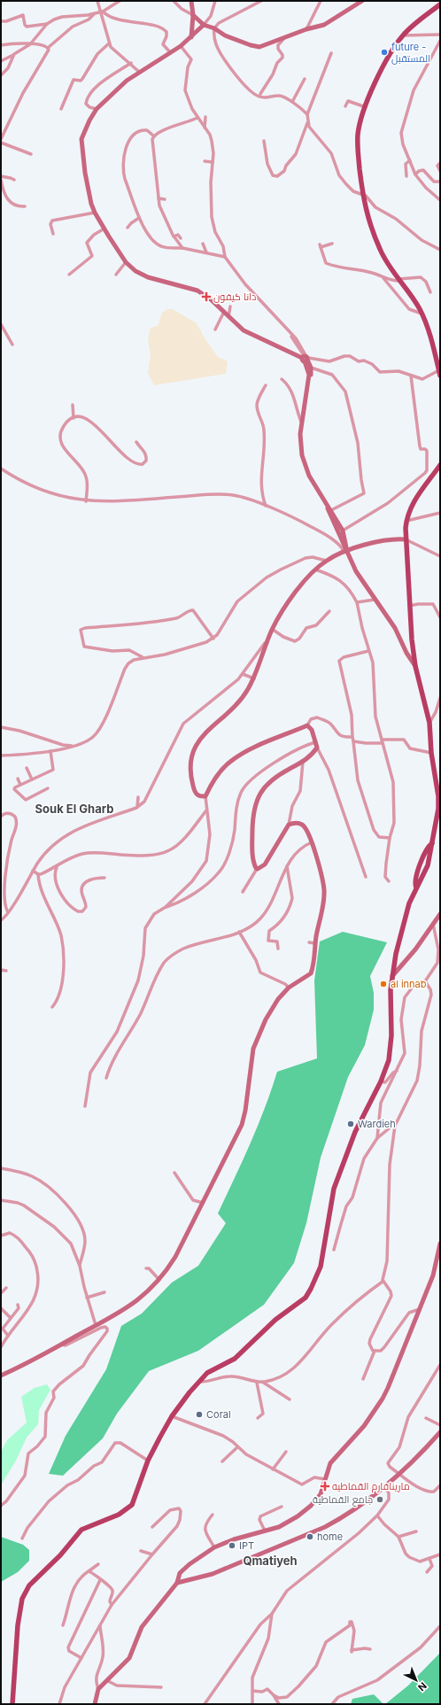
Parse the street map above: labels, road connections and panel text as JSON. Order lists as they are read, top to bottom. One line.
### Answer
{"districts":["Souk El Gharb","Qmatiyeh"],"places":{"other":["future - المستقبل","al innab","Wardieh","Coral","جامع القماطية","home","IPT"],"health":["دانا كيفون","مارينافارم القماطيه"]},"north":"bottom right"}
